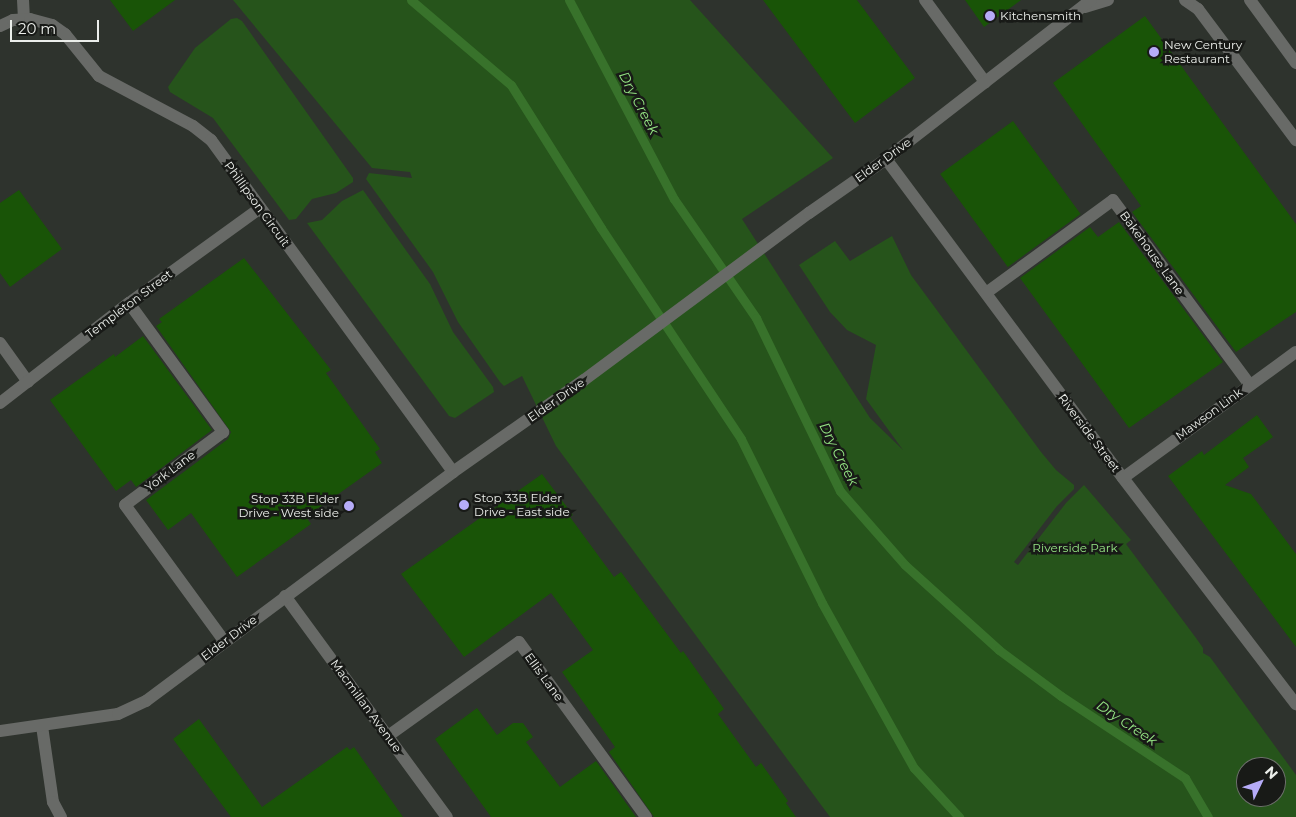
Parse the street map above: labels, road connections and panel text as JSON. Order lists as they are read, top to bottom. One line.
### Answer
{"streets":{"street":["Elder Drive","Phillipson Circuit","Bakehouse Lane","Templeton Street","Mawson Link","Riverside Street","York Lane","Ellis Lane","Macmillan Avenue"]},"crossings":[["Elder Drive","Phillipson Circuit"],["Elder Drive","Riverside Street"],["Elder Drive","York Lane"],["Elder Drive","Macmillan Avenue"],["Phillipson Circuit","Templeton Street"],["Bakehouse Lane","Mawson Link"],["Bakehouse Lane","Riverside Street"],["Templeton Street","York Lane"],["Mawson Link","Riverside Street"],["Ellis Lane","Macmillan Avenue"]],"water":["Dry Creek"],"parks":["Riverside Park"],"places":["Kitchensmith","New Century Restaurant","Stop 33B Elder Drive - East side","Stop 33B Elder Drive - West side"],"scale_bar":"20 m","north":"top right"}
